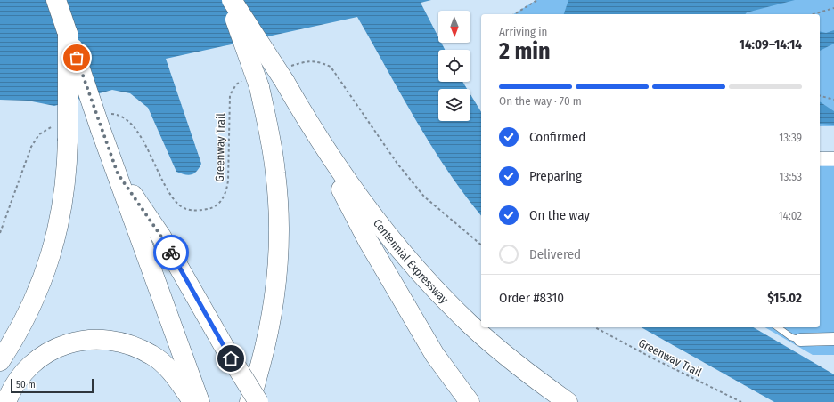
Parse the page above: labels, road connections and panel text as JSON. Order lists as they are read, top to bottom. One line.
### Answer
{"streets":{"highway":["Centennial Expressway"],"path":["Greenway Trail"]},"scale_bar":"50 m","north":"bottom","page":{"heading":["2 min","Arriving in","14:09–14:14"],"panel":["Order #8310","$15.02"],"bar":"On the way · 70 m","list":[["Confirmed","13:39"],["Preparing","13:53"],["On the way","14:02"],"Delivered"],"scale":"50 m"}}
